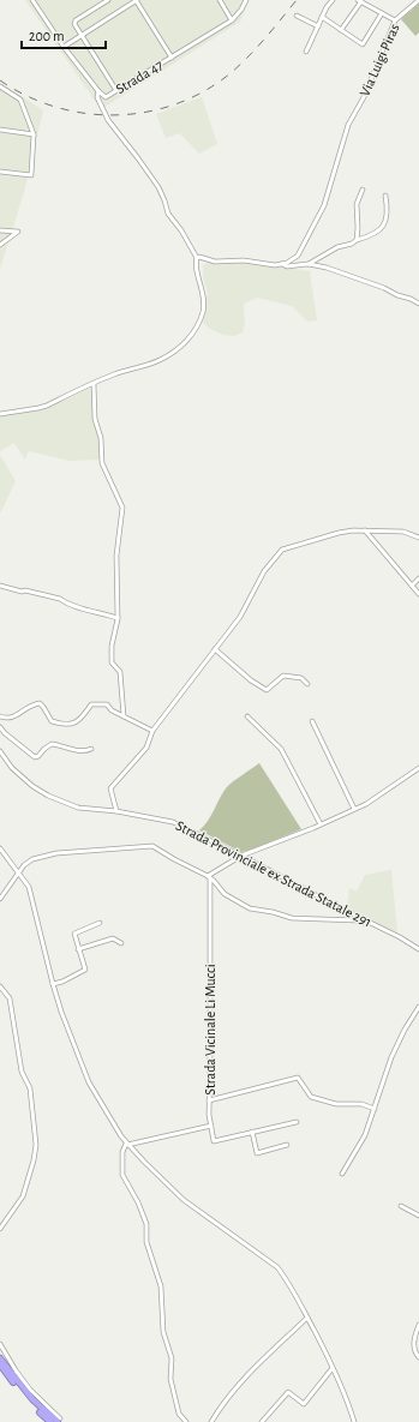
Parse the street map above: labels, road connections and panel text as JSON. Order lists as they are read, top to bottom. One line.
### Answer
{"streets":{"street":["Via Luigi Piras","Strada 47","Strada Provinciale ex Strada Statale 291","Strada Vicinale Li Mucci"]},"scale_bar":"200 m"}
